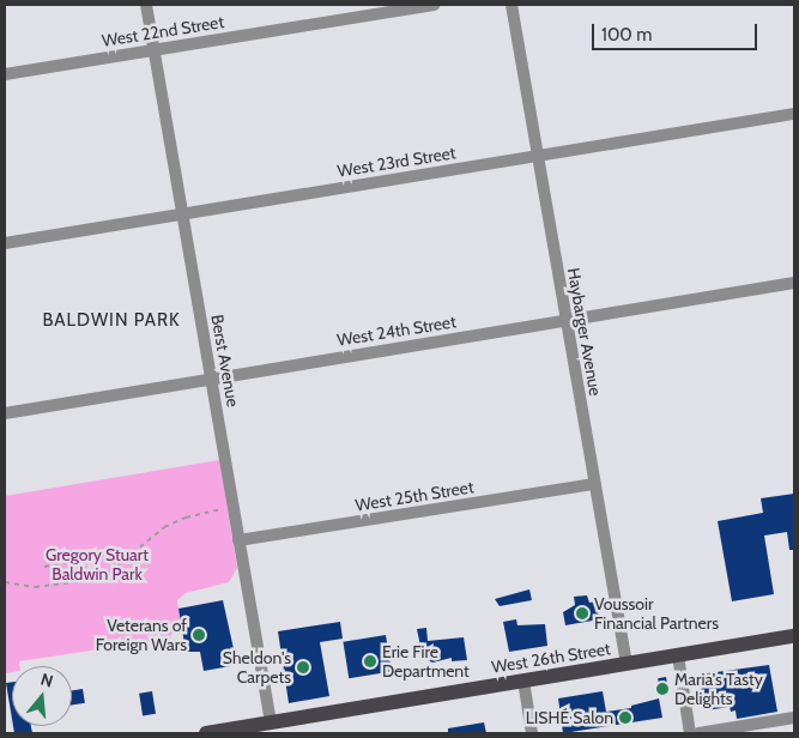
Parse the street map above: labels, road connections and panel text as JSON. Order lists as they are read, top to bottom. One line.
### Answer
{"streets":{"main road":["West 26th Street"],"street":["West 22nd Street","West 23rd Street","West 24th Street","Haybarger Avenue","Berst Avenue","West 25th Street"]},"crossings":[["West 22nd Street","Berst Avenue"],["West 23rd Street","Haybarger Avenue"],["West 23rd Street","Berst Avenue"],["West 24th Street","Haybarger Avenue"],["West 24th Street","Berst Avenue"],["Haybarger Avenue","West 25th Street"],["Haybarger Avenue","West 26th Street"],["Berst Avenue","West 25th Street"],["Berst Avenue","West 26th Street"]],"districts":["BALDWIN PARK"],"parks":["Gregory Stuart Baldwin Park"],"places":["Voussoir Financial Partners","Veterans of Foreign Wars","Erie Fire Department","Sheldon's Carpets","Maria's Tasty Delights","LISHÉ Salon"],"scale_bar":"100 m","north":"top"}
